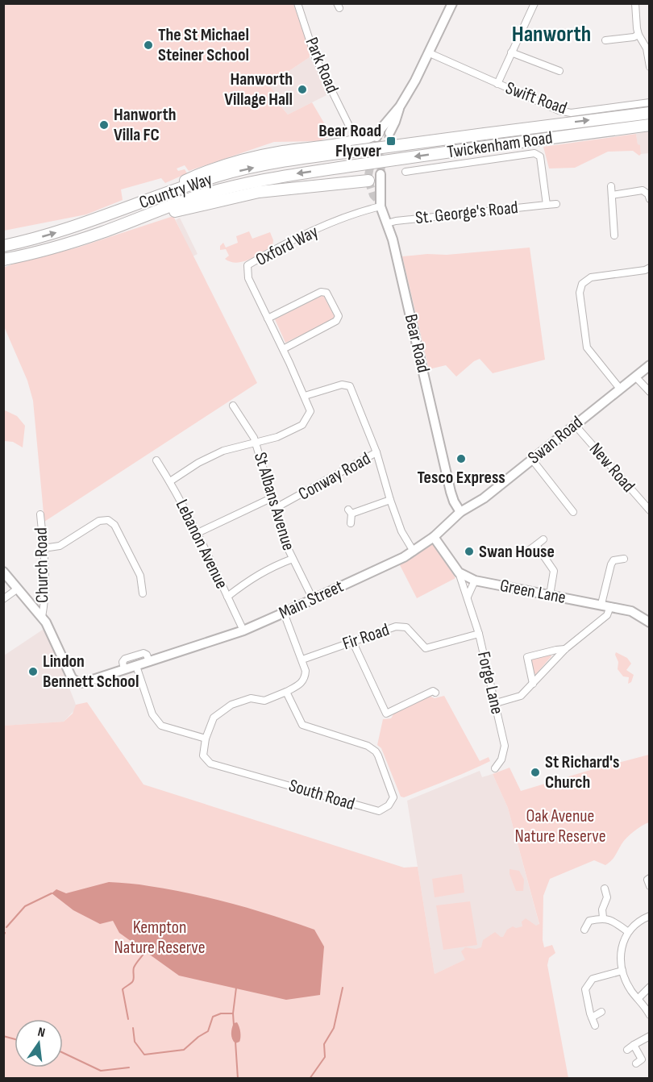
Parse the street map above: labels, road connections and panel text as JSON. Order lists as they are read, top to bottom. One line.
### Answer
{"streets":{"highway":["Twickenham Road","Country Way"],"street":["Park Road","Swift Road","St. George's Road","Oxford Way","Bear Road","Swan Road","New Road","Conway Road","St Albans Avenue","Lebanon Avenue","Church Road","Green Lane","Main Street","Fir Road","Forge Lane","South Road"]},"crossings":[["Twickenham Road","Country Way"],["St. George's Road","Bear Road"],["Oxford Way","Bear Road"],["Oxford Way","St Albans Avenue"],["Bear Road","Swan Road"],["Bear Road","Main Street"],["Swan Road","New Road"],["Swan Road","Main Street"],["Conway Road","St Albans Avenue"],["Conway Road","Main Street"],["St Albans Avenue","Main Street"],["Lebanon Avenue","Main Street"],["Church Road","Main Street"],["Green Lane","Main Street"],["Green Lane","Forge Lane"],["Main Street","South Road"],["Fir Road","Forge Lane"],["Fir Road","South Road"]],"districts":["Hanworth"],"parks":["Oak Avenue Nature Reserve","Kempton Nature Reserve"],"places":{"other":["The St Michael Steiner School","Hanworth Village Hall","Hanworth Villa FC","Tesco Express","Swan House","Lindon Bennett School","St Richard's Church"],"transit":["Bear Road Flyover"]},"north":"top"}
